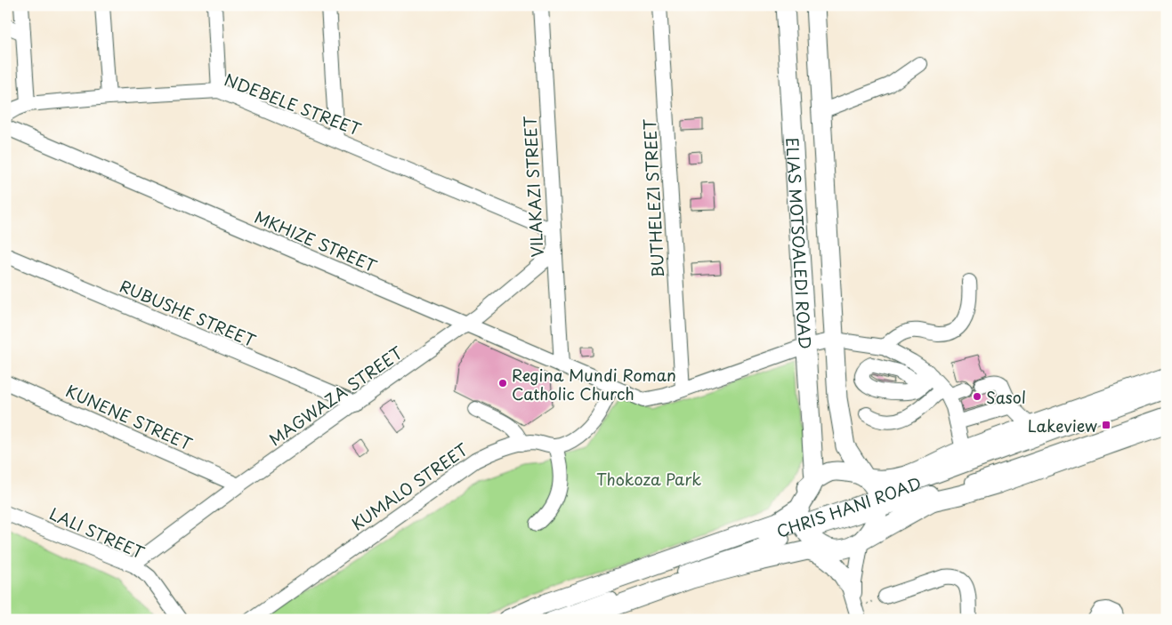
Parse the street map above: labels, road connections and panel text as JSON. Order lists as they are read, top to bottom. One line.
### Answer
{"streets":{"main road":["ELIAS MOTSOALEDI ROAD","CHRIS HANI ROAD"],"street":["NDEBELE STREET","VILAKAZI STREET","BUTHELEZI STREET","MKHIZE STREET","RUBUSHE STREET","MAGWAZA STREET","KUNENE STREET","KUMALO STREET","LALI STREET"]},"crossings":[["NDEBELE STREET","VILAKAZI STREET"],["VILAKAZI STREET","MKHIZE STREET"],["VILAKAZI STREET","MAGWAZA STREET"],["MKHIZE STREET","MAGWAZA STREET"],["ELIAS MOTSOALEDI ROAD","CHRIS HANI ROAD"],["RUBUSHE STREET","MAGWAZA STREET"],["MAGWAZA STREET","KUNENE STREET"],["MAGWAZA STREET","LALI STREET"]],"parks":["Thokoza Park"],"places":{"other":["Regina Mundi Roman Catholic Church","Sasol"],"transit":["Lakeview"]}}
